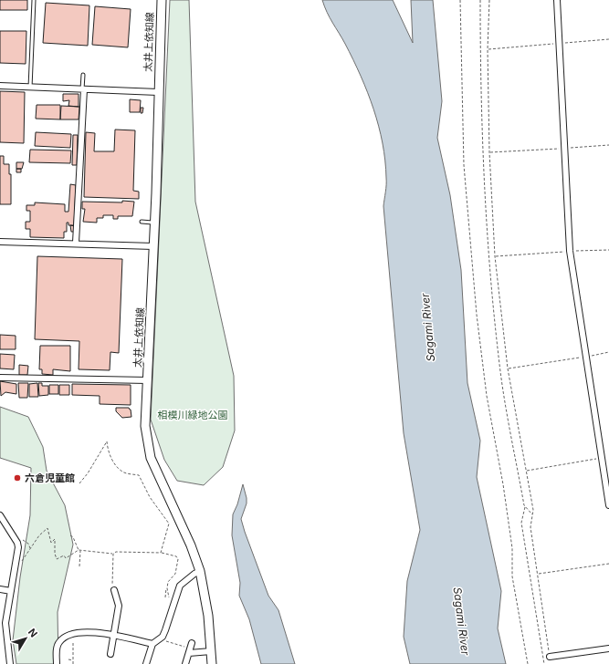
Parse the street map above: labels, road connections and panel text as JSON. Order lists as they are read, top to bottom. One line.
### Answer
{"streets":{"main road":["太井上依知線"]},"water":["Sagami River"],"parks":["相模川緑地公園"],"places":["六倉児童館"],"north":"top right"}
